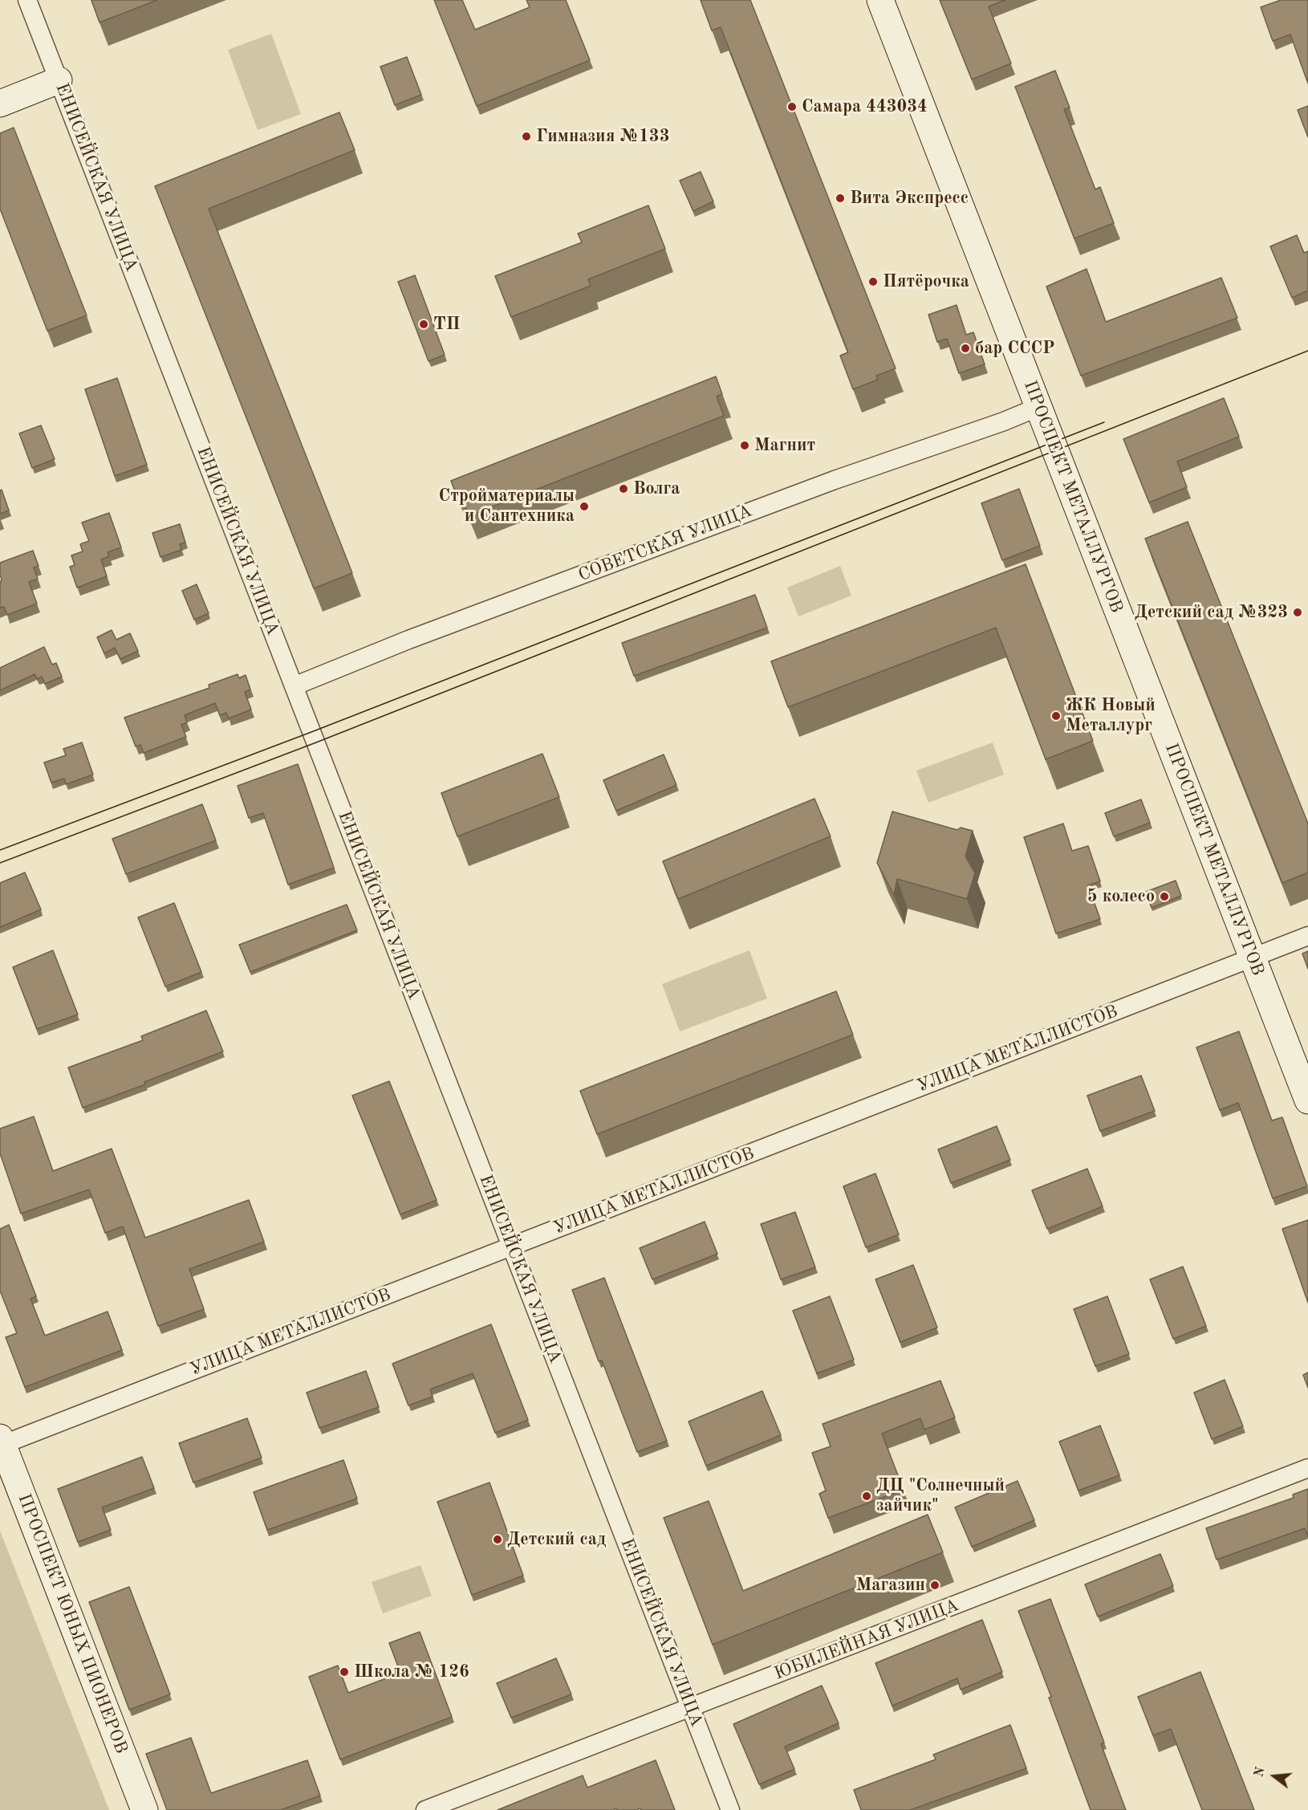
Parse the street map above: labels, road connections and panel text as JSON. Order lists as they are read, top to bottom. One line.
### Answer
{"streets":{"street":["ЕНИСЕЙСКАЯ УЛИЦА","ПРОСПЕКТ МЕТАЛЛУРГОВ","СОВЕТСКАЯ УЛИЦА","УЛИЦА МЕТАЛЛИСТОВ","ПРОСПЕКТ ЮНЫХ ПИОНЕРОВ","ЮБИЛЕЙНАЯ УЛИЦА"]},"crossings":[["ЕНИСЕЙСКАЯ УЛИЦА","СОВЕТСКАЯ УЛИЦА"],["ЕНИСЕЙСКАЯ УЛИЦА","УЛИЦА МЕТАЛЛИСТОВ"],["ЕНИСЕЙСКАЯ УЛИЦА","ЮБИЛЕЙНАЯ УЛИЦА"],["ПРОСПЕКТ МЕТАЛЛУРГОВ","СОВЕТСКАЯ УЛИЦА"],["ПРОСПЕКТ МЕТАЛЛУРГОВ","УЛИЦА МЕТАЛЛИСТОВ"],["УЛИЦА МЕТАЛЛИСТОВ","ПРОСПЕКТ ЮНЫХ ПИОНЕРОВ"]],"places":["Самара 443034","Гимназия №133","Вита Экспресс","Пятёрочка","ТП","бар СССР","Магнит","Волга","Стройматериалы и Сантехника","Детский сад №323","ЖК Новый Металлург","5 колесо","ДЦ \"Солнечный зайчик\"","Детский сад","Магазин","Школа № 126"],"north":"left"}
